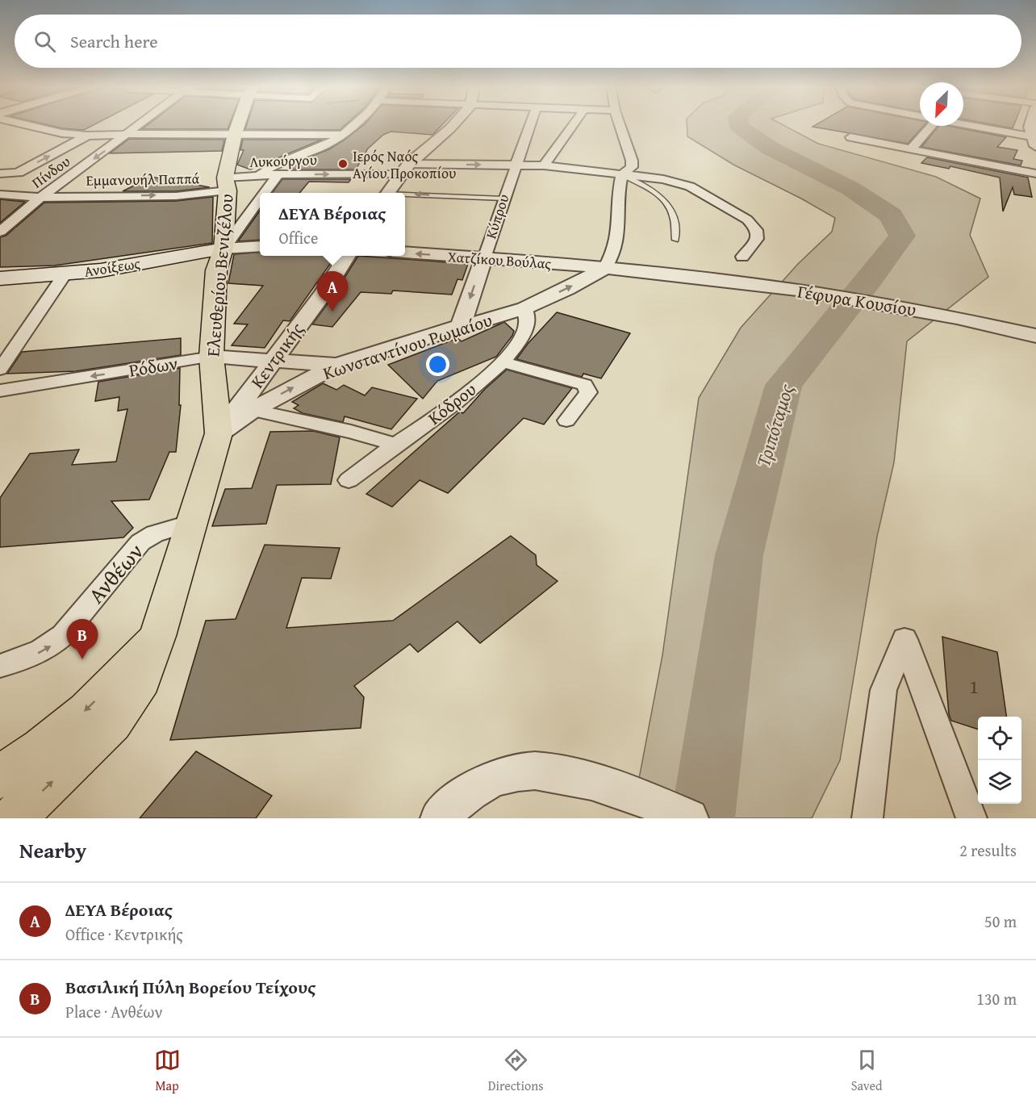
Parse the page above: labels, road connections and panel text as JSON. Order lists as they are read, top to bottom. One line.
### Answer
{"streets":{"main road":["Ανοίξεως","Ελευθερίου Βενιζέλου"],"street":["Λυκούργου","Πίνδου","Εμμανουήλ Παππά","Κύπρου","Χατζίκου Βούλας","Γέφυρα Κουσίου","Κωνσταντίνου Ρωμαίου","Κεντρικής","Ρόδων","Κόδρου","Ανθέων"]},"crossings":[["Λυκούργου","Εμμανουήλ Παππά"],["Λυκούργου","Ελευθερίου Βενιζέλου"],["Πίνδου","Εμμανουήλ Παππά"],["Εμμανουήλ Παππά","Ελευθερίου Βενιζέλου"],["Κύπρου","Χατζίκου Βούλας"],["Κύπρου","Κωνσταντίνου Ρωμαίου"],["Χατζίκου Βούλας","Γέφυρα Κουσίου"],["Χατζίκου Βούλας","Κωνσταντίνου Ρωμαίου"],["Ανοίξεως","Ελευθερίου Βενιζέλου"],["Ελευθερίου Βενιζέλου","Κωνσταντίνου Ρωμαίου"],["Ελευθερίου Βενιζέλου","Κεντρικής"],["Ελευθερίου Βενιζέλου","Ρόδων"],["Ελευθερίου Βενιζέλου","Ανθέων"],["Κωνσταντίνου Ρωμαίου","Κεντρικής"],["Κωνσταντίνου Ρωμαίου","Ρόδων"],["Κωνσταντίνου Ρωμαίου","Κόδρου"],["Κεντρικής","Ρόδων"]],"one_way":["Κωνσταντίνου Ρωμαίου","Ρόδων","Ανθέων"],"water":["Τριπόταμος"],"places":["Ιερός Ναός Αγίου Προκοπίου"],"house_numbers":["1"],"north":"bottom left","page":{"search":"Search here","popup":["ΔΕΥΑ Βέροιας","Office"],"pins":["A","B"],"heading":["Nearby","2 results"],"list":[{"mark":"A","name":"ΔΕΥΑ Βέροιας","note":"Office · Κεντρικής","value":"50 m"},{"mark":"B","name":"Βασιλική Πύλη Βορείου Τείχους","note":"Place · Ανθέων","value":"130 m"}],"nav":["Map","Directions","Saved"]}}
